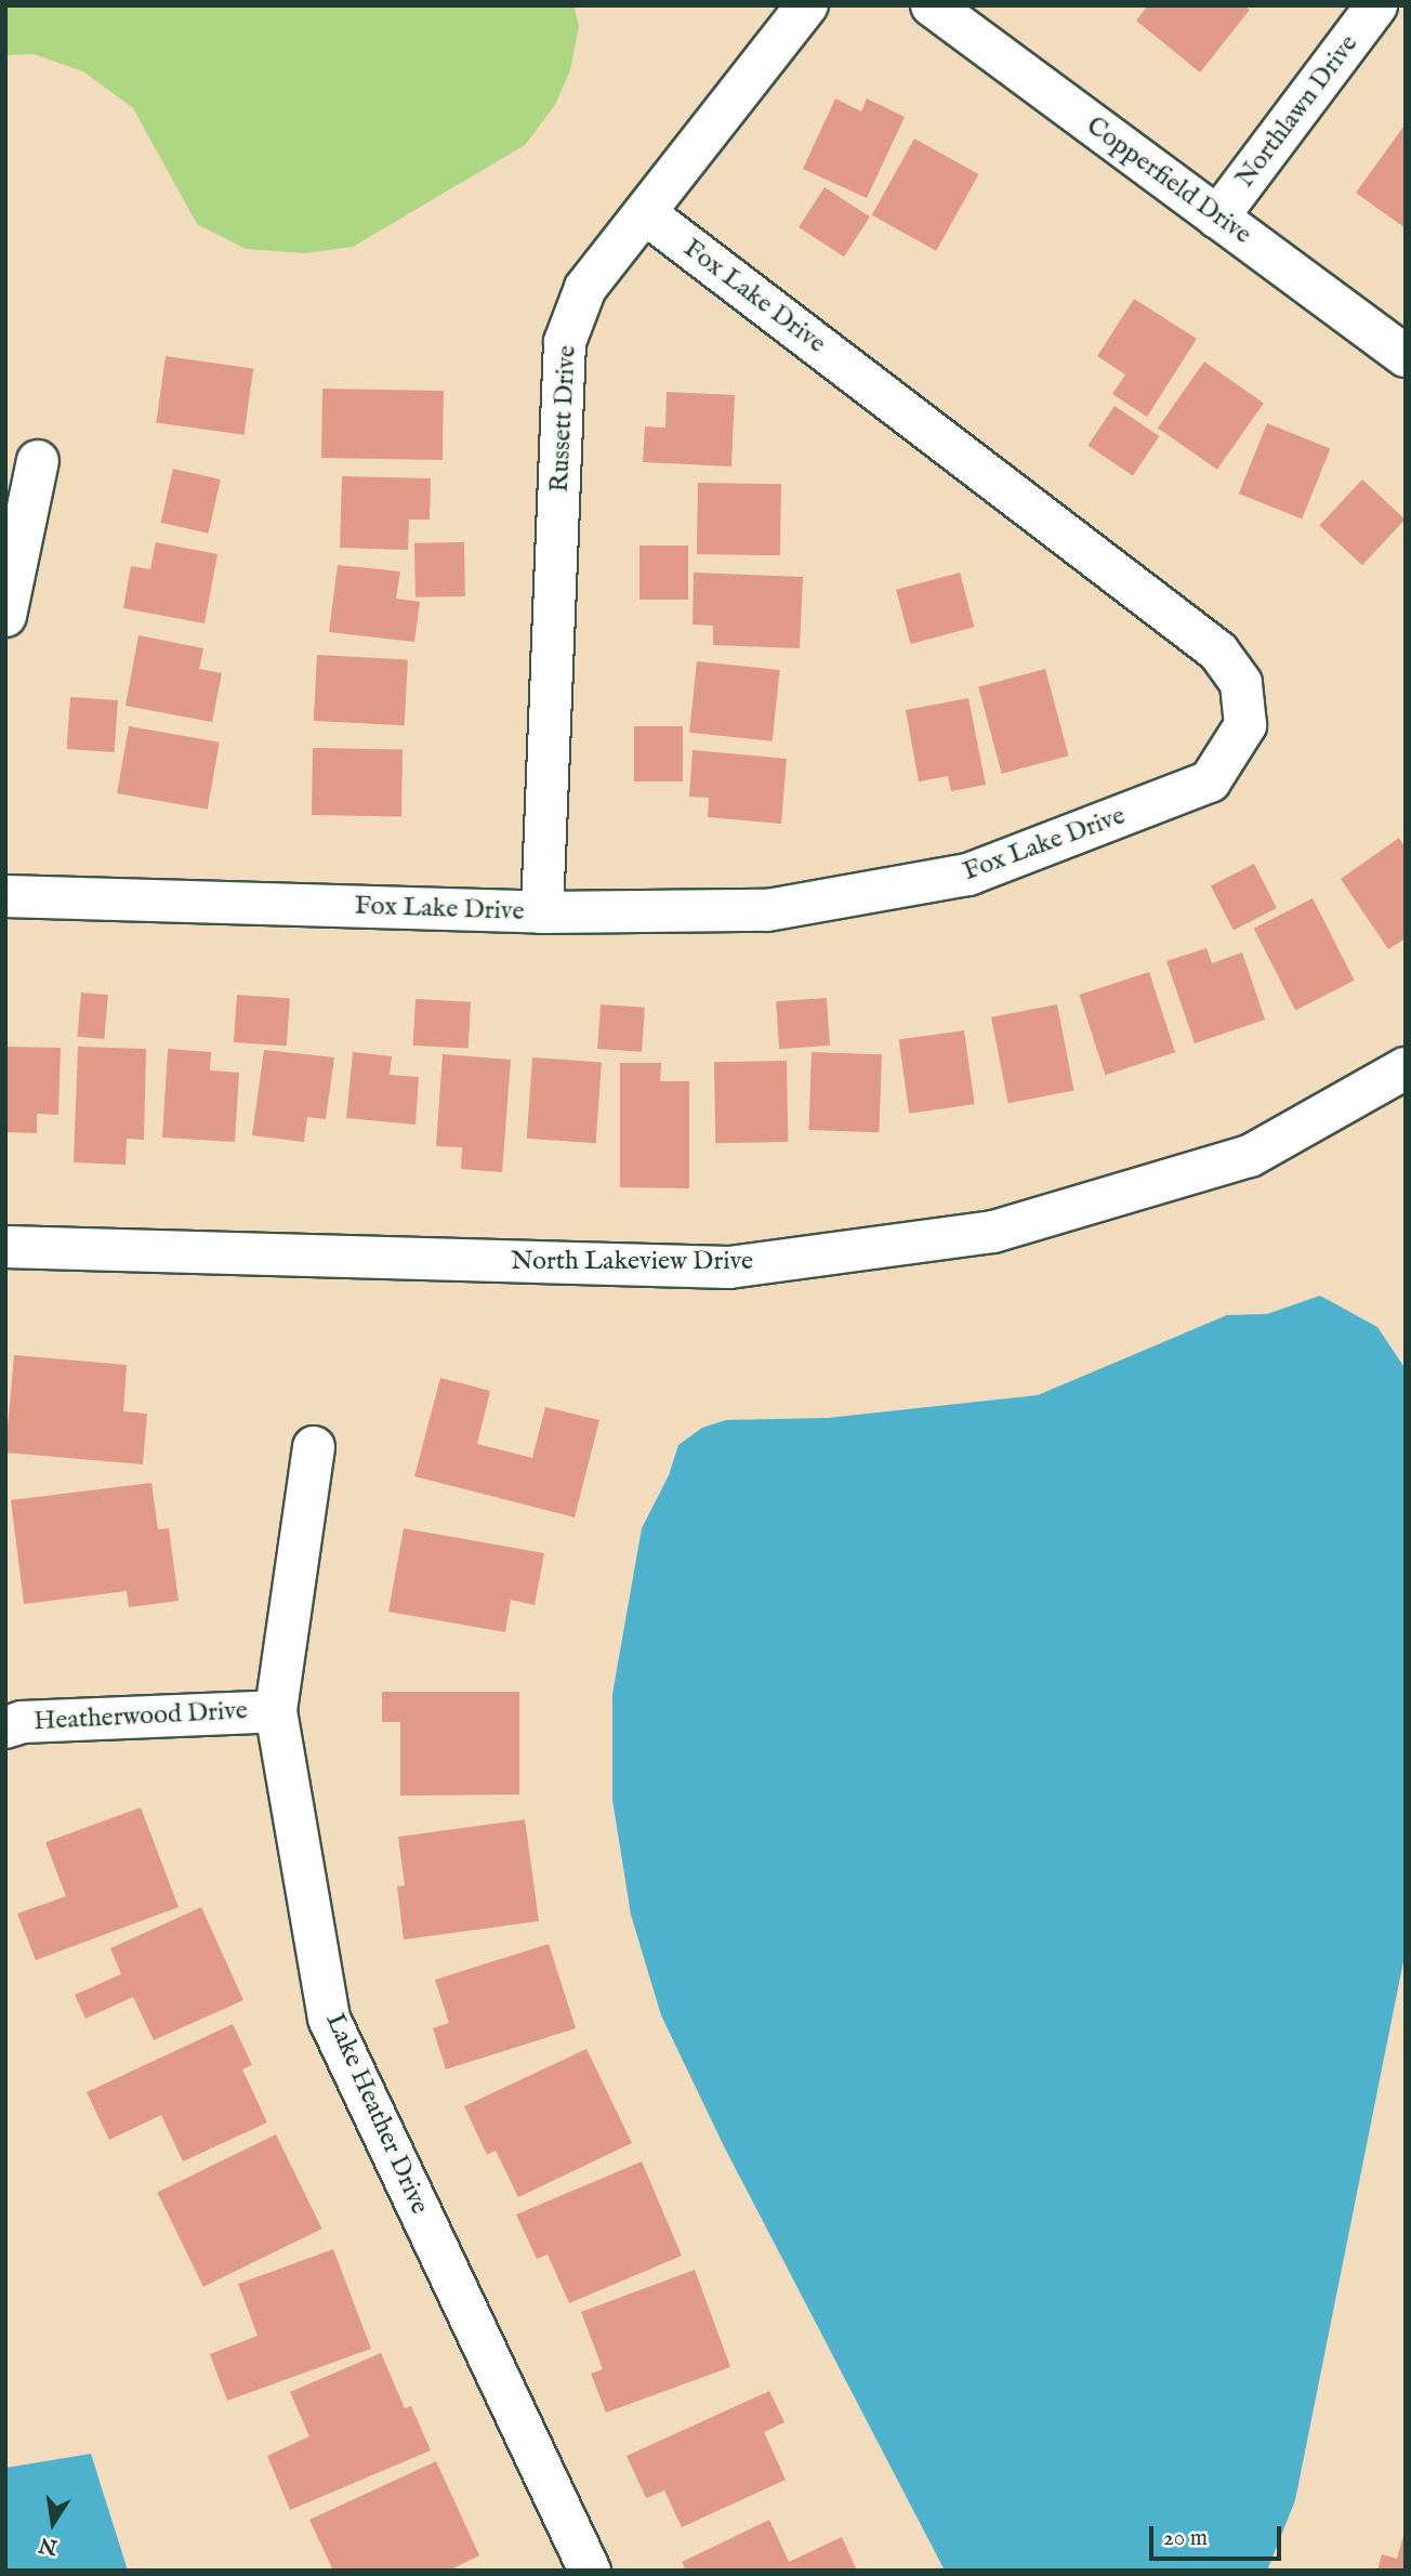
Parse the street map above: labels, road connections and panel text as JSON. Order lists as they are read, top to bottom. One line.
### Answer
{"streets":{"street":["Northlawn Drive","Copperfield Drive","Fox Lake Drive","Russett Drive","North Lakeview Drive","Heatherwood Drive","Lake Heather Drive"]},"crossings":[["Northlawn Drive","Copperfield Drive"],["Fox Lake Drive","Russett Drive"],["Heatherwood Drive","Lake Heather Drive"]],"scale_bar":"20 m","north":"bottom"}
